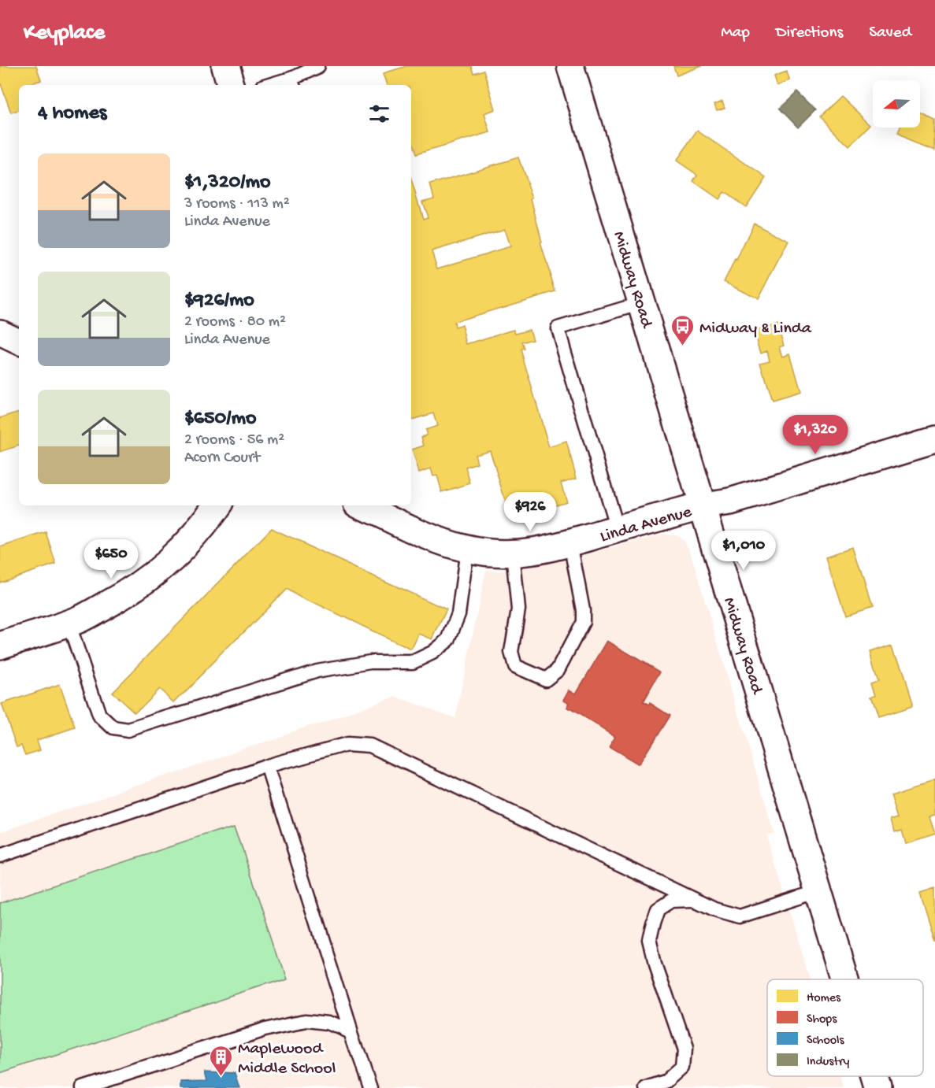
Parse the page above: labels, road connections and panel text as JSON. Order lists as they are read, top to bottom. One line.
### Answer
{"streets":{"main road":["Midway Road","Linda Avenue"]},"crossings":[["Midway Road","Linda Avenue"]],"places":{"bus stop":["Midway & Linda"],"building":["Maplewood Middle School"]},"legend":["Homes","Shops","Schools","Industry"],"north":"left","page":{"header":"Keyplace","nav":["Map","Directions","Saved"],"heading":"4 homes","list":[{"name":"$1,320/mo","note":"3 rooms · 113 m² · Linda Avenue"},{"name":"$926/mo","note":"2 rooms · 80 m² · Linda Avenue"},{"name":"$650/mo","note":"2 rooms · 56 m² · Acorn Court"}],"price":["$1,320","$926","$1,010","$650"]}}
